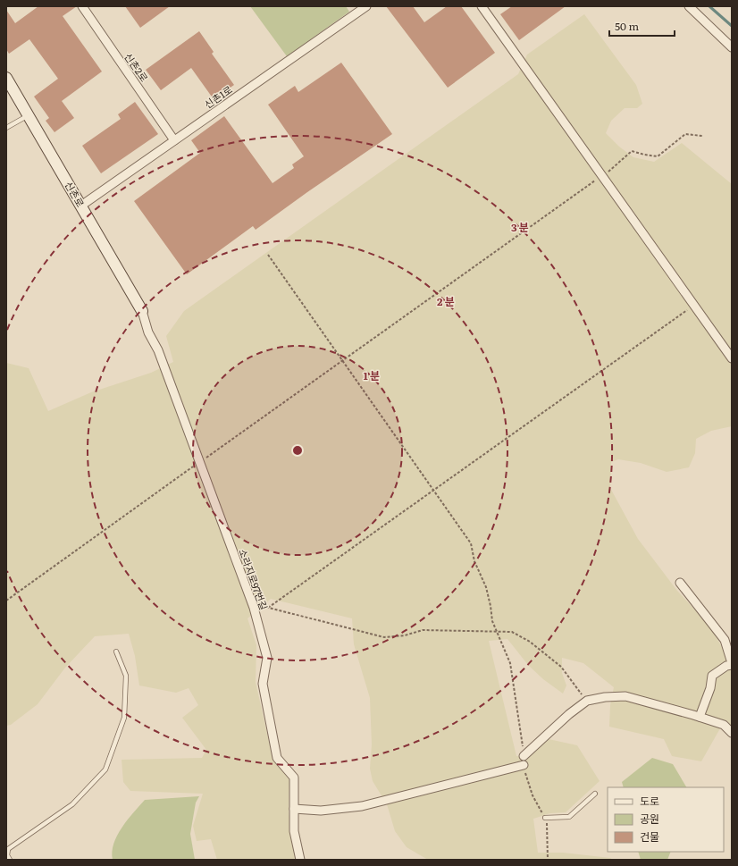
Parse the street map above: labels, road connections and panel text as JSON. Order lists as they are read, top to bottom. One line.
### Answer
{"streets":{"street":["신촌2로","신촌1로","신촌로","소라지로97번길"]},"crossings":[["신촌2로","신촌1로"],["신촌1로","신촌로"],["신촌로","소라지로97번길"]],"legend":["도로","공원","건물"],"scale_bar":"50 m","rings":["3 분","2 분","1 분"]}
